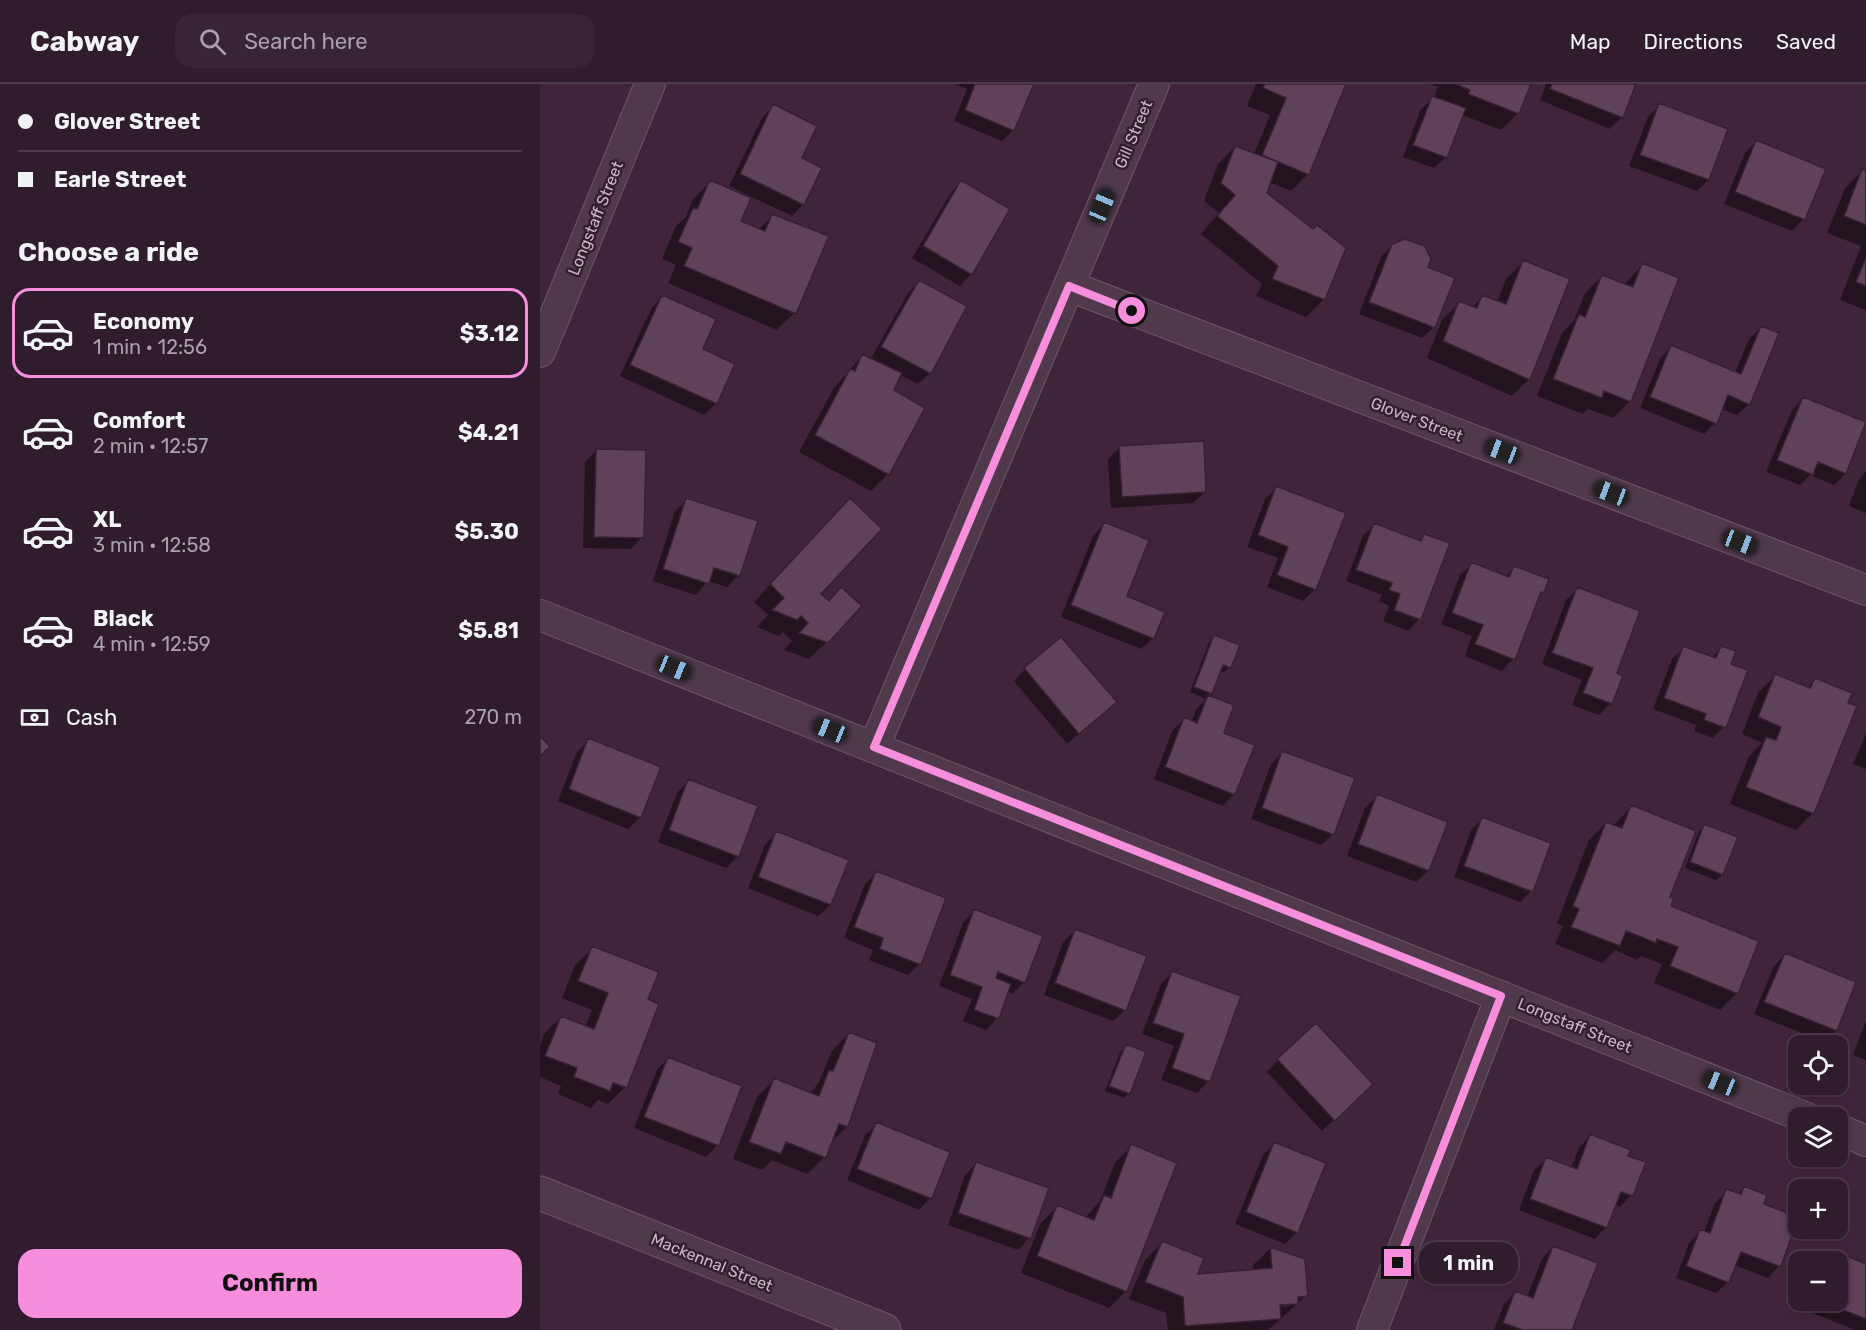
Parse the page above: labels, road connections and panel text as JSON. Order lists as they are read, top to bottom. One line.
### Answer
{"streets":{"street":["Gill Street","Longstaff Street","Glover Street","Mackennal Street"]},"crossings":[["Gill Street","Longstaff Street"],["Gill Street","Glover Street"]],"page":{"header":"Cabway","search":"Search here","nav":["Map","Directions","Saved"],"banner":["Glover Street","Earle Street"],"heading":"Choose a ride","list":[{"name":"Economy","note":"1 min · 12:56","value":"$3.12"},{"name":"Comfort","note":"2 min · 12:57","value":"$4.21"},{"name":"XL","note":"3 min · 12:58","value":"$5.30"},{"name":"Black","note":"4 min · 12:59","value":"$5.81"}],"pay":["Cash","270 m"],"map_buttons":["+","−"],"buttons":"Confirm","bubble":"1 min"}}
